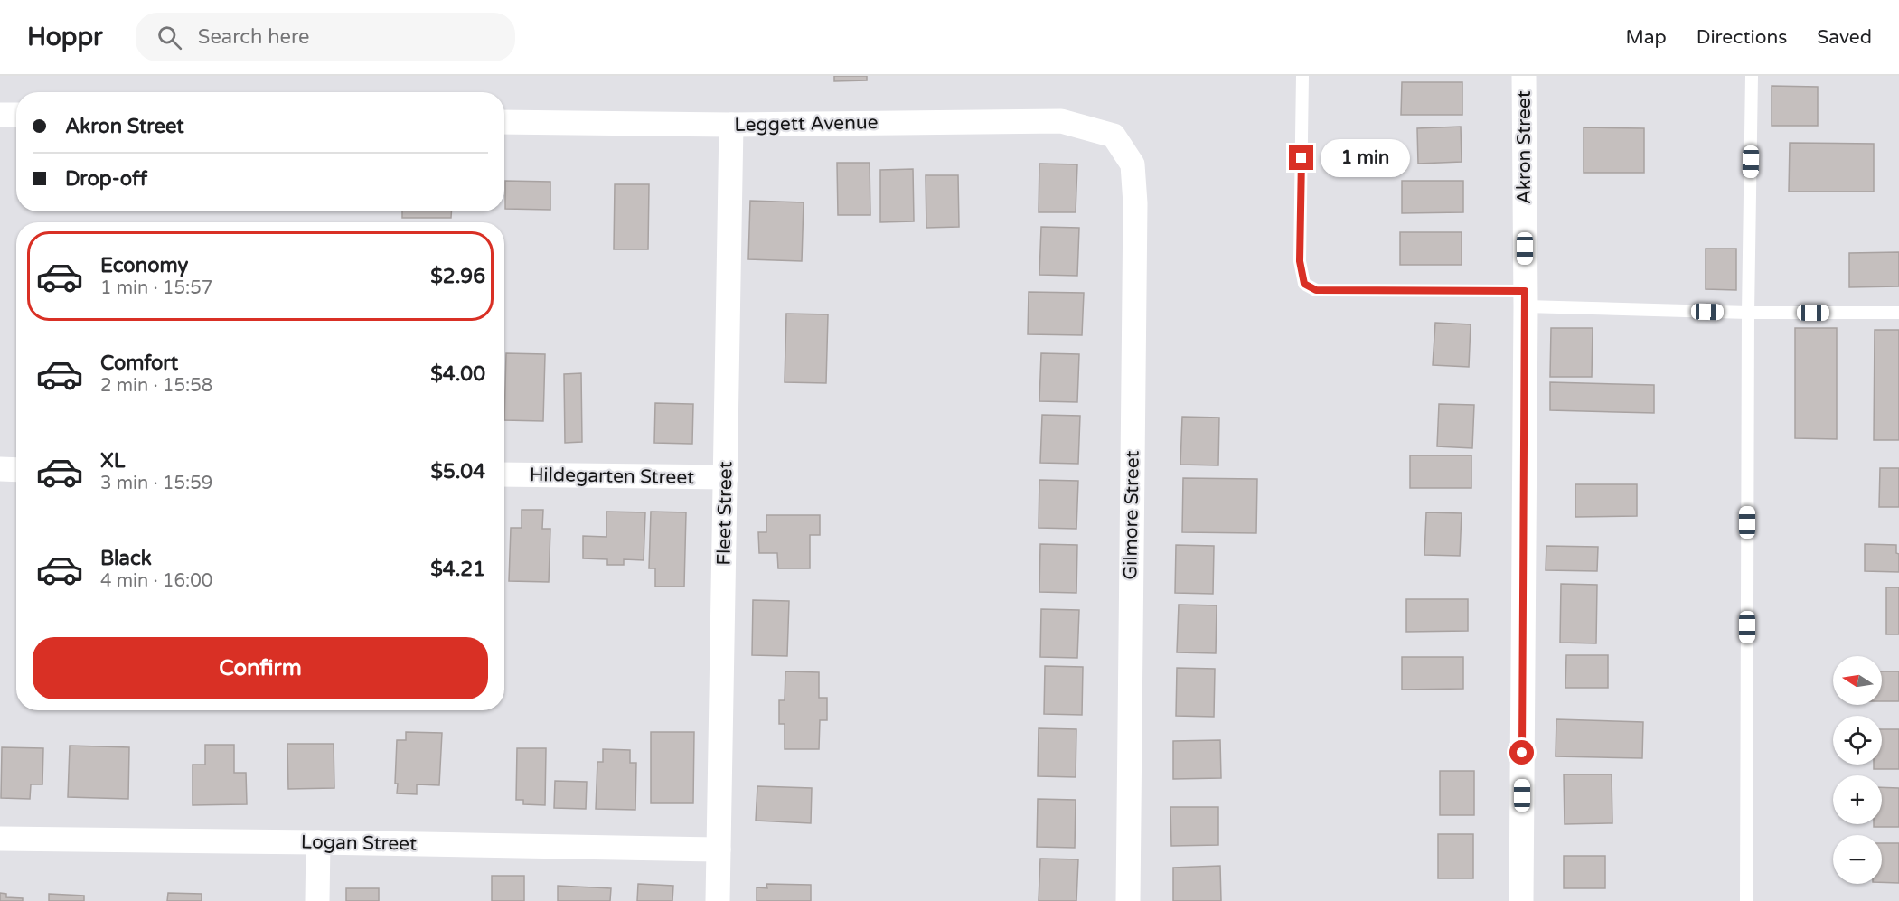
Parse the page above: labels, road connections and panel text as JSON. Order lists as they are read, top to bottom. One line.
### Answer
{"streets":{"street":["Leggett Avenue","Akron Street","Hildegarten Street","Fleet Street","Gilmore Street","Logan Street"]},"crossings":[["Leggett Avenue","Fleet Street"],["Leggett Avenue","Gilmore Street"],["Hildegarten Street","Fleet Street"],["Fleet Street","Logan Street"]],"north":"left","page":{"header":"Hoppr","search":"Search here","nav":["Map","Directions","Saved"],"banner":["Akron Street","Drop-off"],"bubble":"1 min","list":[{"name":"Economy","note":"1 min · 15:57","value":"$2.96"},{"name":"Comfort","note":"2 min · 15:58","value":"$4.00"},{"name":"XL","note":"3 min · 15:59","value":"$5.04"},{"name":"Black","note":"4 min · 16:00","value":"$4.21"}],"buttons":"Confirm","map_buttons":["+","−"]}}
